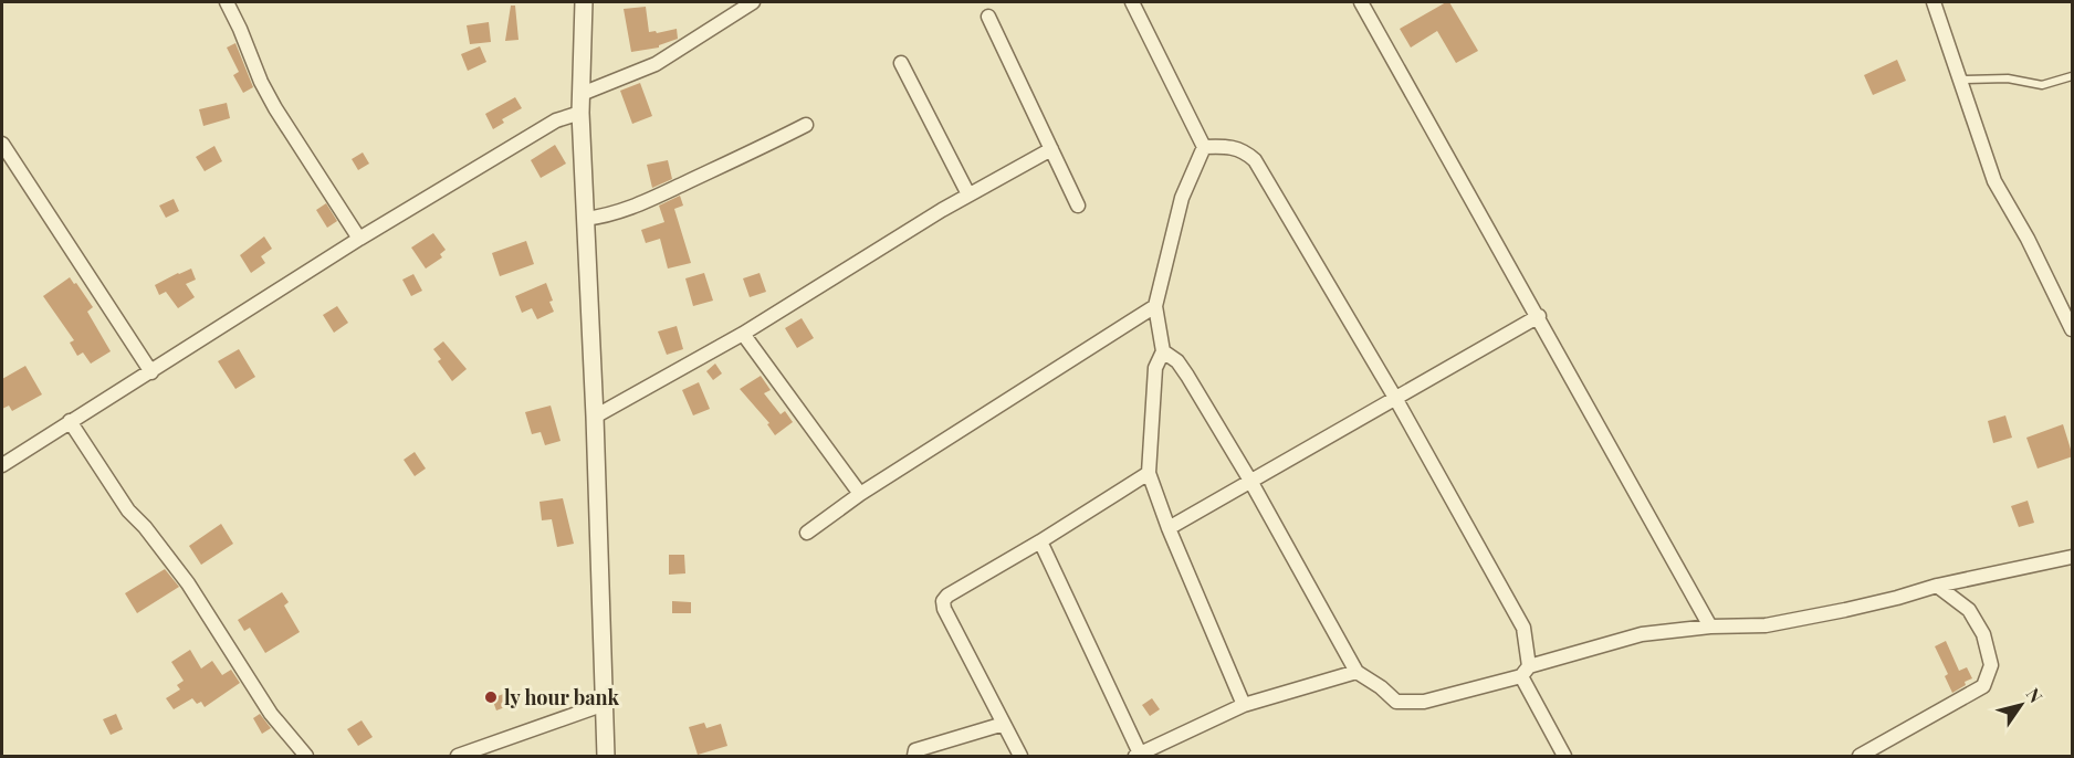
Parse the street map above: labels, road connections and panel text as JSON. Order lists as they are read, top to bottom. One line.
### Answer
{"places":["ly hour bank"],"north":"top right"}
